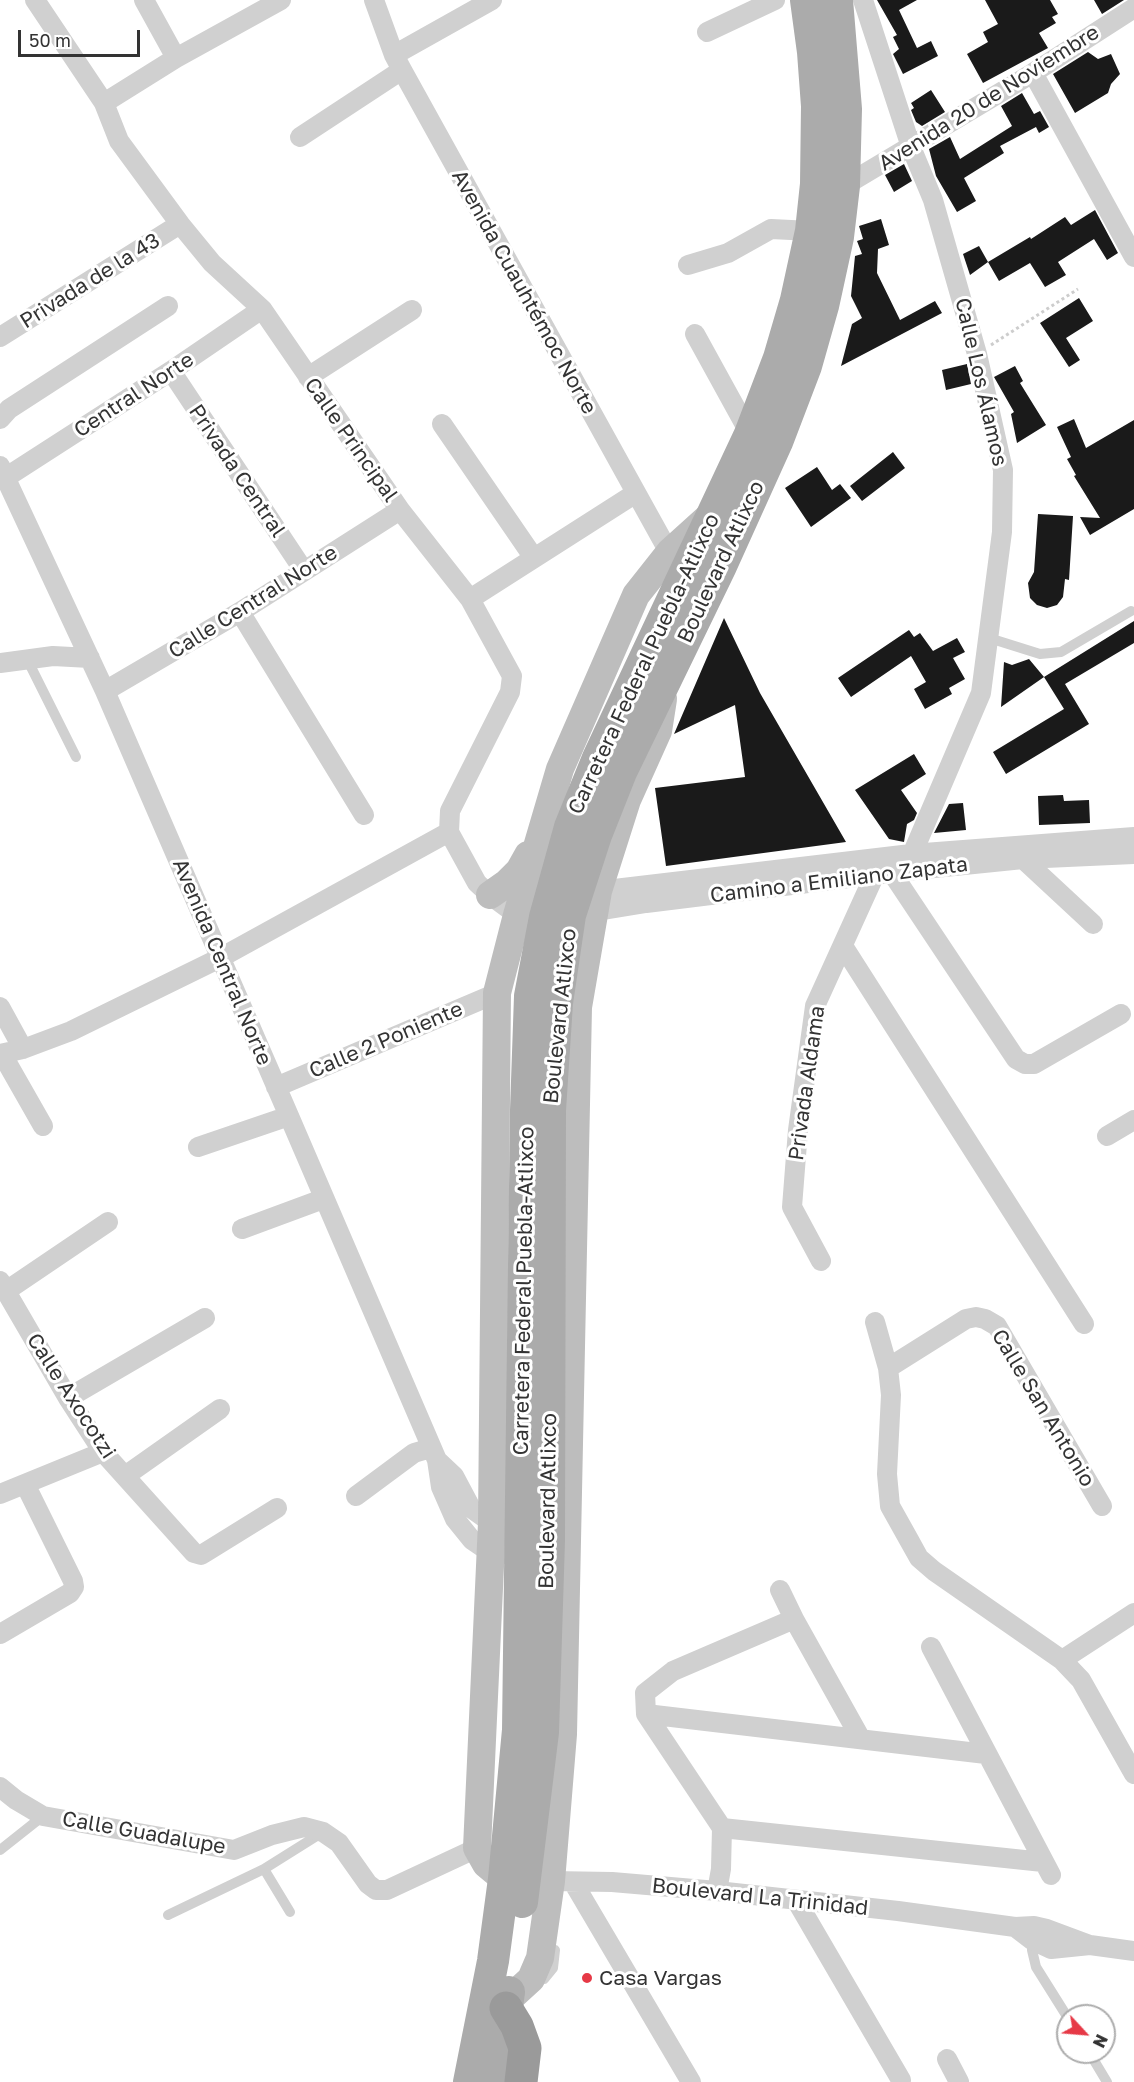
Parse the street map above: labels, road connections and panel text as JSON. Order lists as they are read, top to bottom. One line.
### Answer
{"streets":{"main road":["Boulevard Atlixco","Carretera Federal Puebla-Atlixco"],"street":["Avenida 20 de Noviembre","Privada de la 43","Avenida Cuauhtémoc Norte","Calle Los Álamos","Central Norte","Calle Principal","Privada Central","Calle Central Norte","Camino a Emiliano Zapata","Avenida Central Norte","Calle 2 Poniente","Privada Aldama","Calle Axocotzi","Calle San Antonio","Calle Guadalupe","Boulevard La Trinidad"]},"crossings":[["Avenida 20 de Noviembre","Calle Los Álamos"],["Avenida 20 de Noviembre","Boulevard Atlixco"],["Privada de la 43","Calle Principal"],["Avenida Cuauhtémoc Norte","Carretera Federal Puebla-Atlixco"],["Calle Los Álamos","Camino a Emiliano Zapata"],["Calle Los Álamos","Privada Aldama"],["Central Norte","Calle Principal"],["Central Norte","Privada Central"],["Central Norte","Avenida Central Norte"],["Calle Principal","Calle Central Norte"],["Privada Central","Calle Central Norte"],["Boulevard Atlixco","Carretera Federal Puebla-Atlixco"],["Boulevard Atlixco","Camino a Emiliano Zapata"],["Calle Central Norte","Avenida Central Norte"],["Carretera Federal Puebla-Atlixco","Camino a Emiliano Zapata"],["Carretera Federal Puebla-Atlixco","Avenida Central Norte"],["Carretera Federal Puebla-Atlixco","Boulevard La Trinidad"],["Camino a Emiliano Zapata","Privada Aldama"],["Avenida Central Norte","Calle 2 Poniente"]],"places":["Casa Vargas"],"scale_bar":"50 m","north":"bottom right"}
